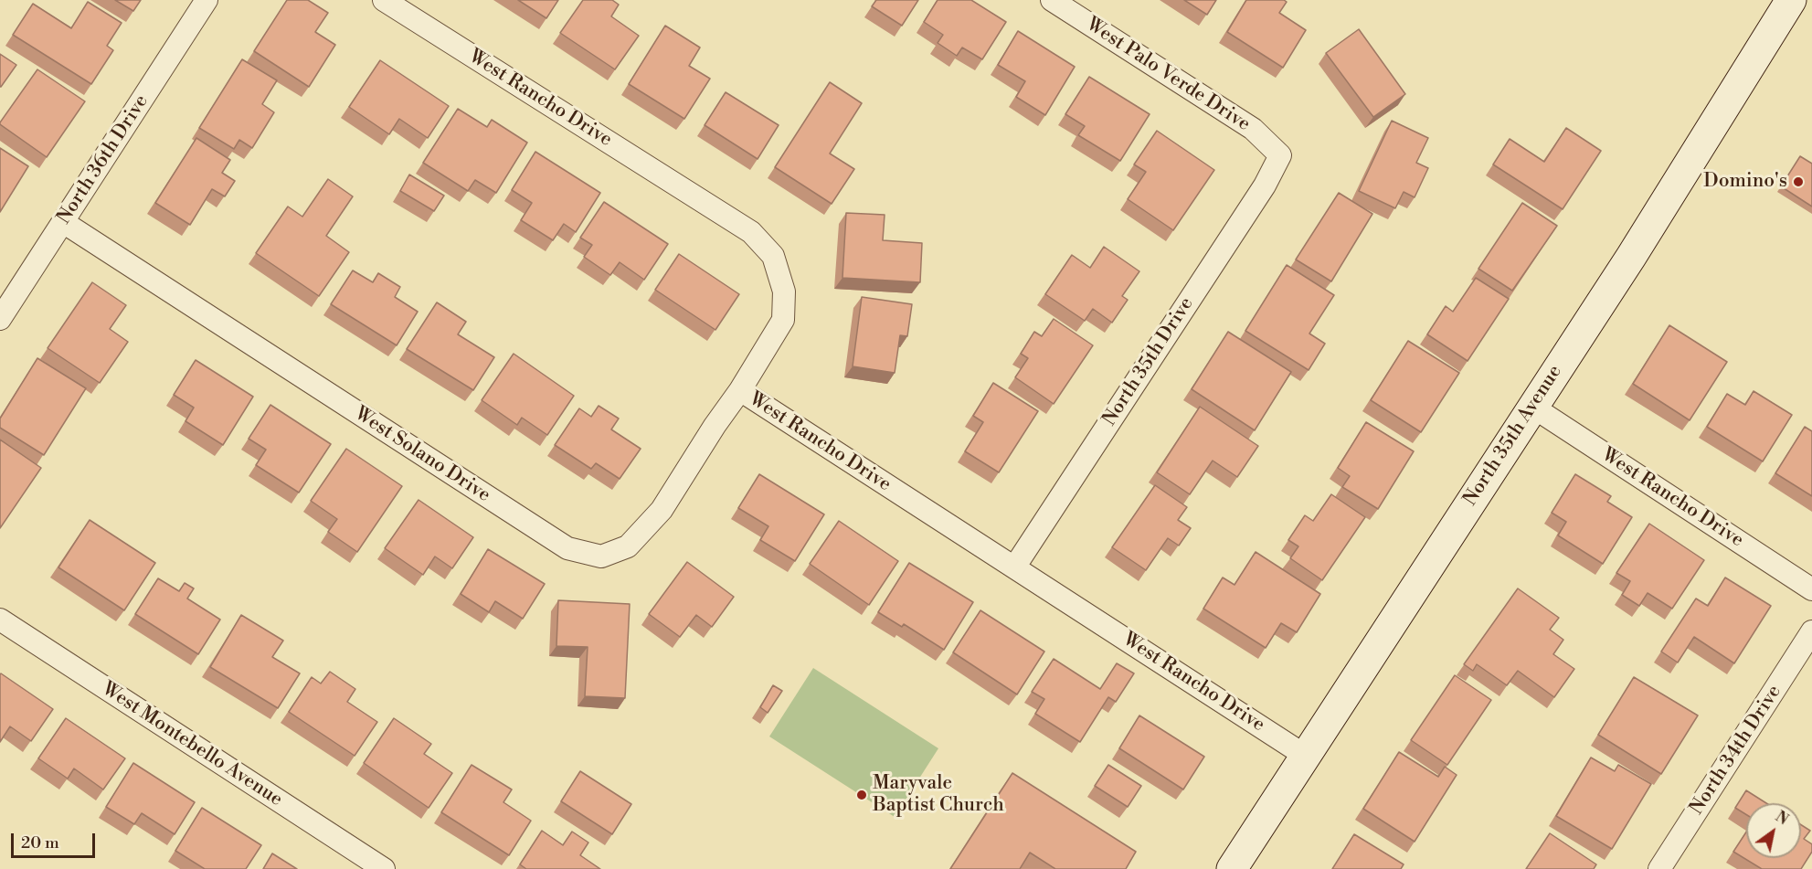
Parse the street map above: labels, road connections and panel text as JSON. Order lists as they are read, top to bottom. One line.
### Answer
{"streets":{"main road":["North 35th Avenue"],"street":["West Palo Verde Drive","West Rancho Drive","North 36th Drive","North 35th Drive","West Solano Drive","West Montebello Avenue","North 34th Drive"]},"crossings":[["West Palo Verde Drive","North 35th Drive"],["West Rancho Drive","North 35th Drive"],["West Rancho Drive","North 35th Avenue"],["West Rancho Drive","West Solano Drive"],["North 36th Drive","West Solano Drive"]],"places":["Domino's","Maryvale Baptist Church"],"scale_bar":"20 m","north":"top right"}
